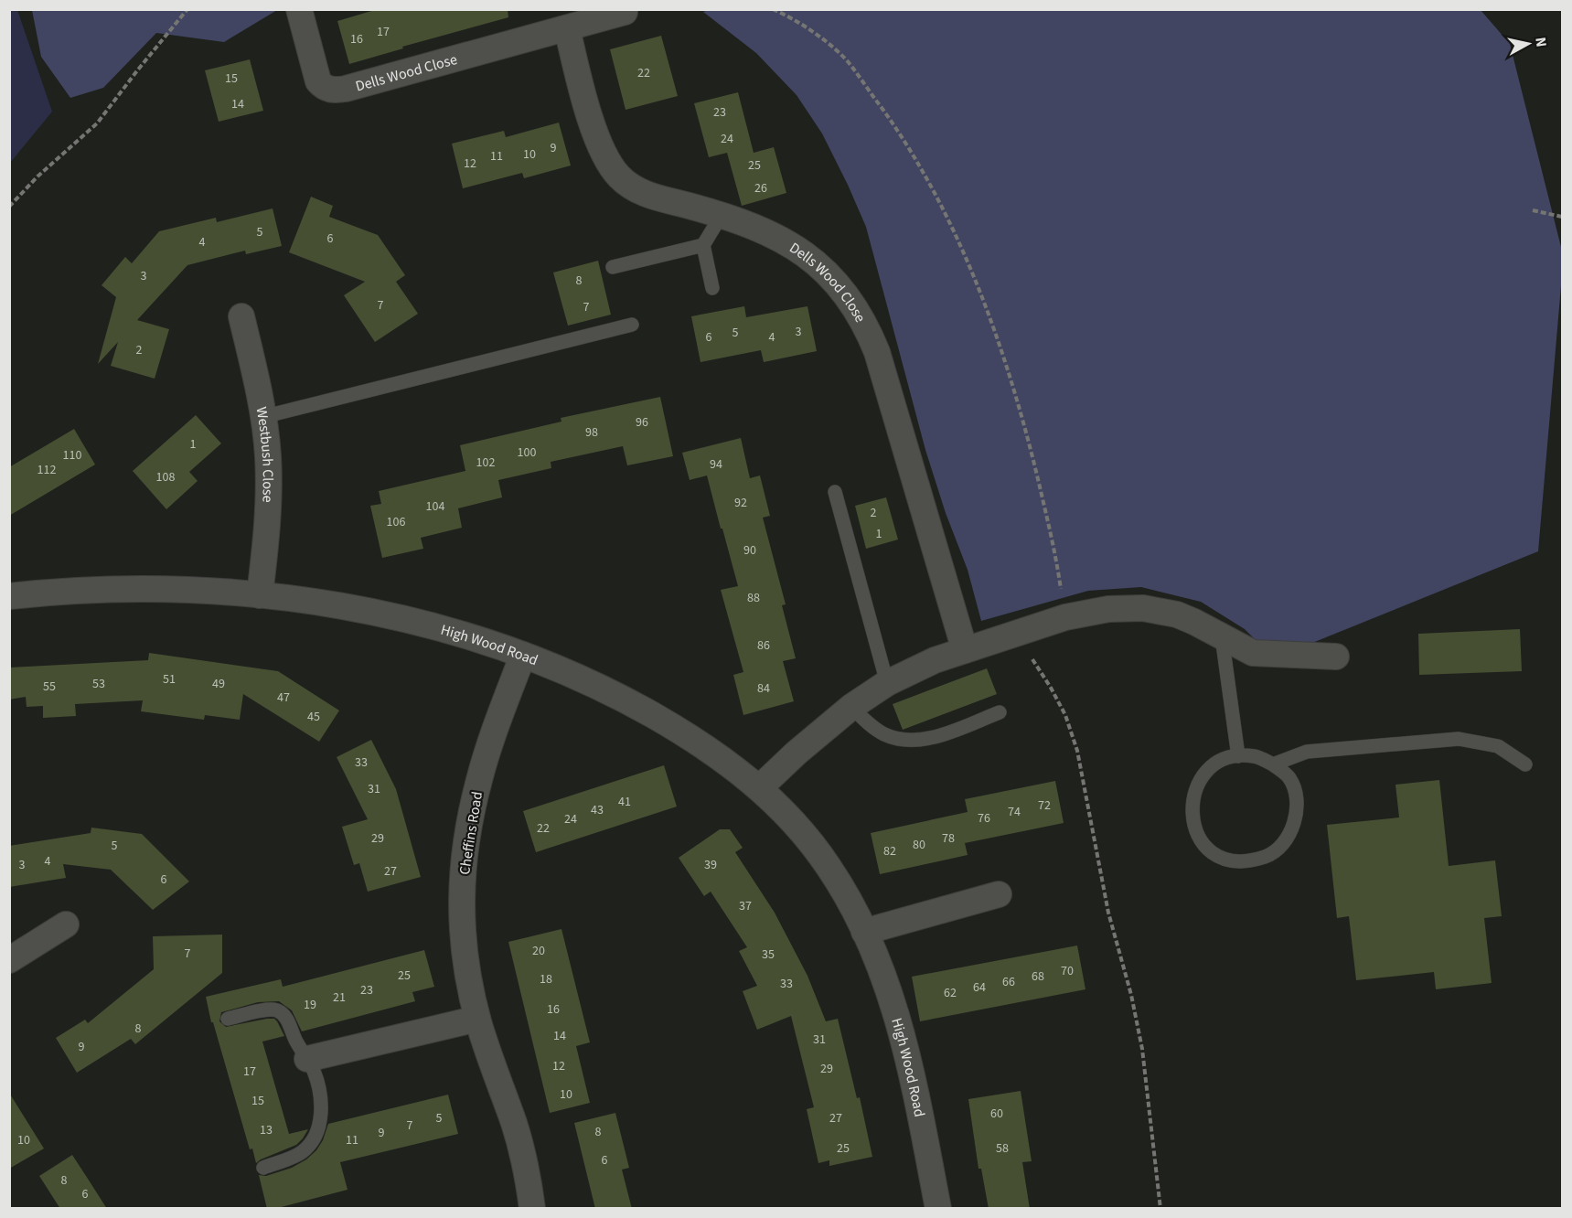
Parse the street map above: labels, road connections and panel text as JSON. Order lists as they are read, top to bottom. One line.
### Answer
{"streets":{"street":["Dells Wood Close","Westbush Close","High Wood Road","Cheffins Road"]},"crossings":[["Westbush Close","High Wood Road"],["High Wood Road","Cheffins Road"]],"house_numbers":["17","16","22","15","14","23","24","9","10","11","12","25","26","5","6","4","3","8","7","7","3","5","6","4","2","96","98","1","100","110","102","94","112","108","92","104","2","106","1","90","88","86","51","53","49","55","84","47","45","33","31","41","72","43","74","76","24","22","29","78","80","5","82","4","3","39","27","6","37","20","7","35","70","25","68","18","66","33","64","23","62","21","19","16","8","14","31","9","12","29","17","10","15","60","5","27","7","13","8","9","10","11","25","58","6","8","6"],"north":"right"}
